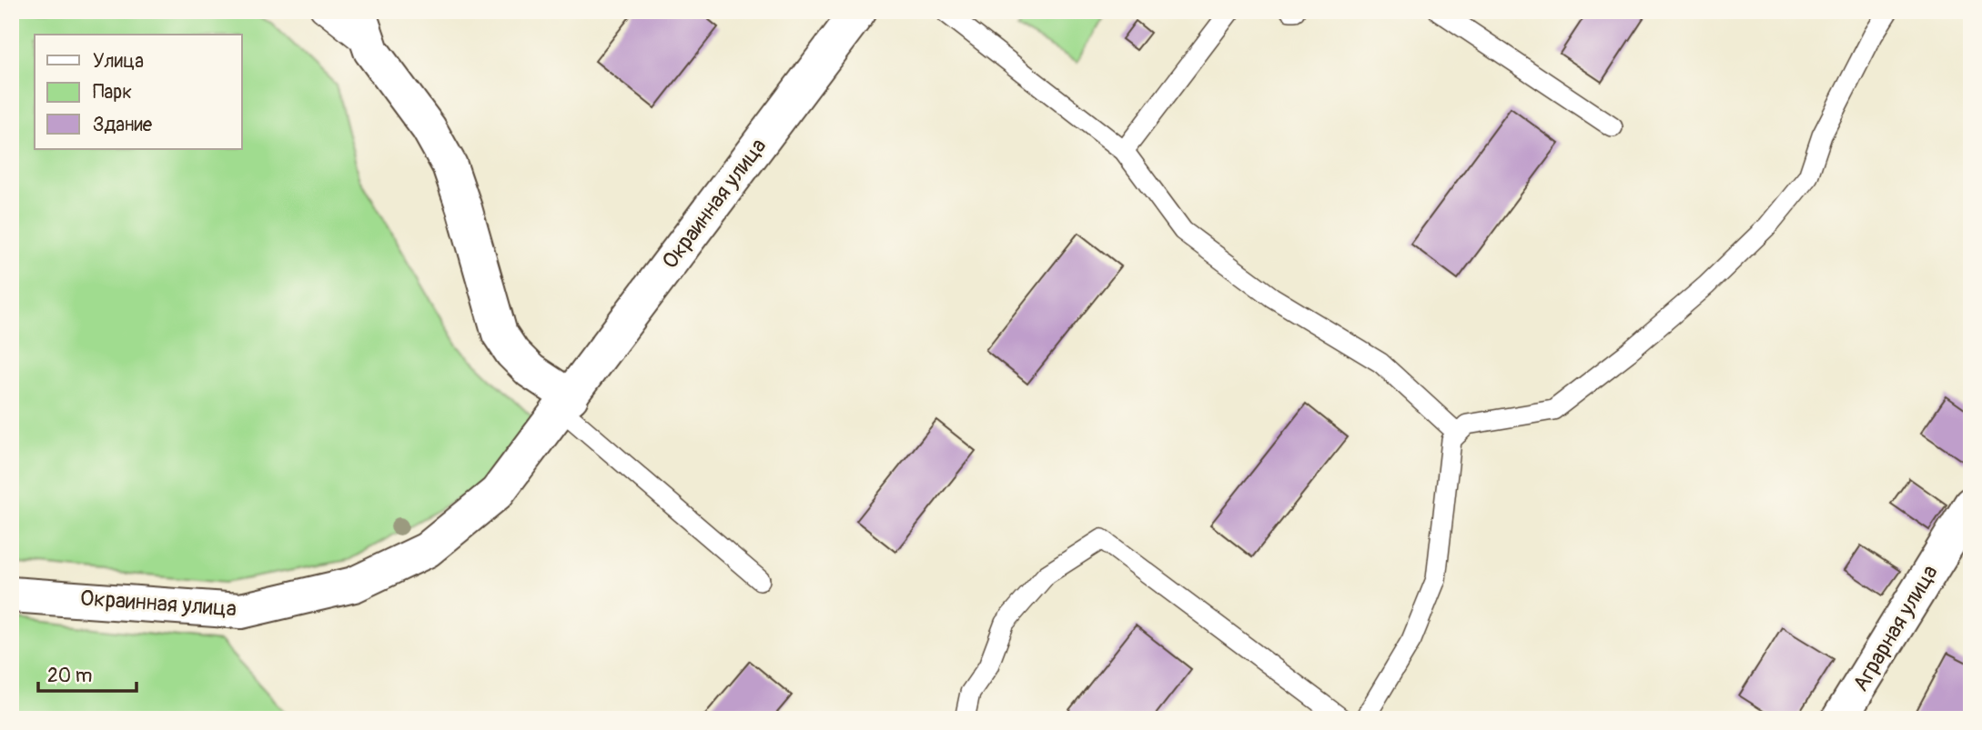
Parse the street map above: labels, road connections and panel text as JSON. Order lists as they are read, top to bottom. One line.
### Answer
{"streets":{"street":["Окраинная улица","Аграрная улица"]},"legend":["Улица","Парк","Здание"],"scale_bar":"20 m"}
